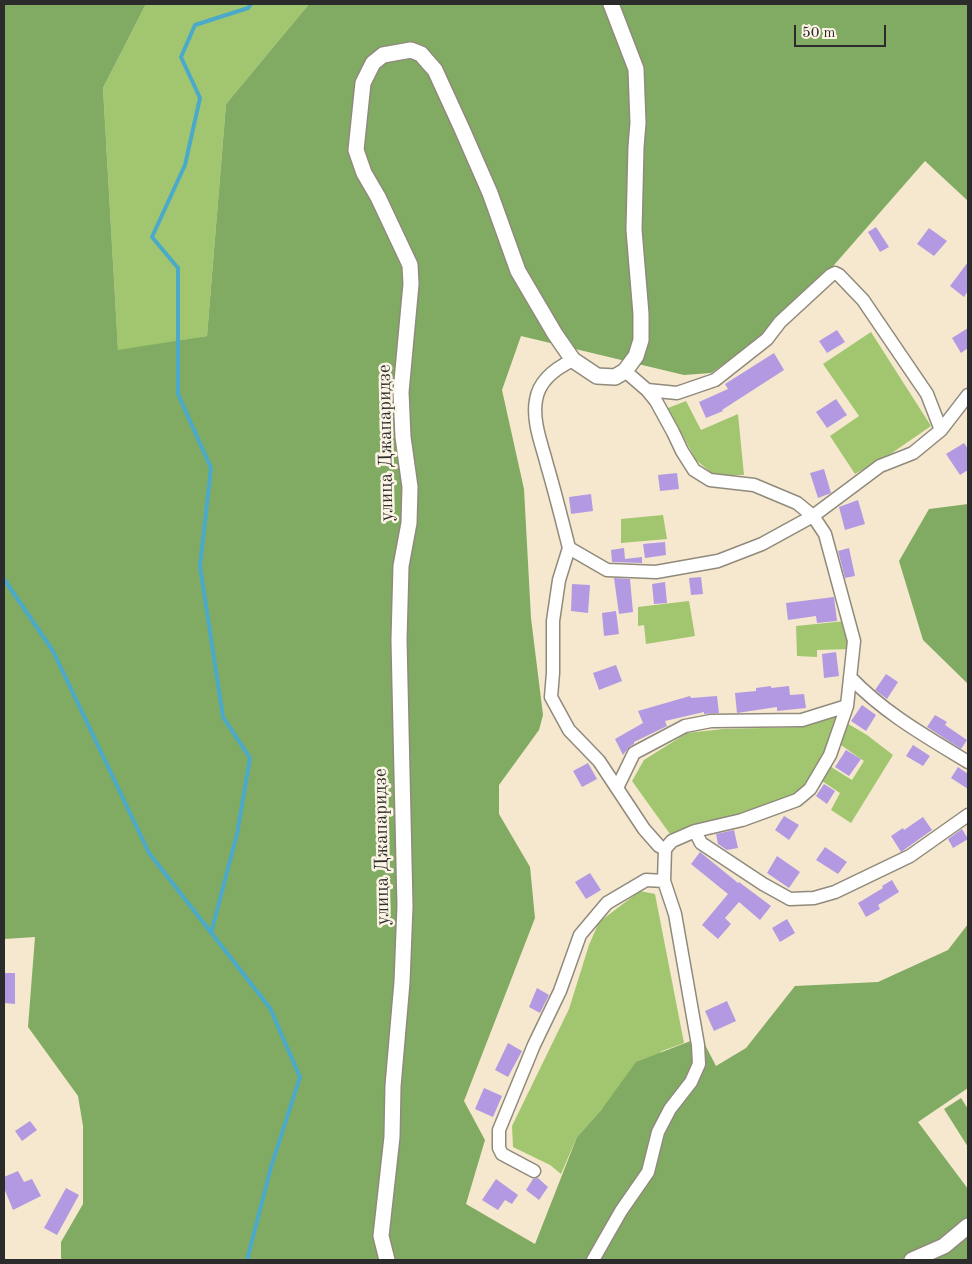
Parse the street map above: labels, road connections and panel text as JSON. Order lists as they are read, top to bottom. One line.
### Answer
{"streets":{"street":["улица Джапаридзе"]},"scale_bar":"50 m"}
